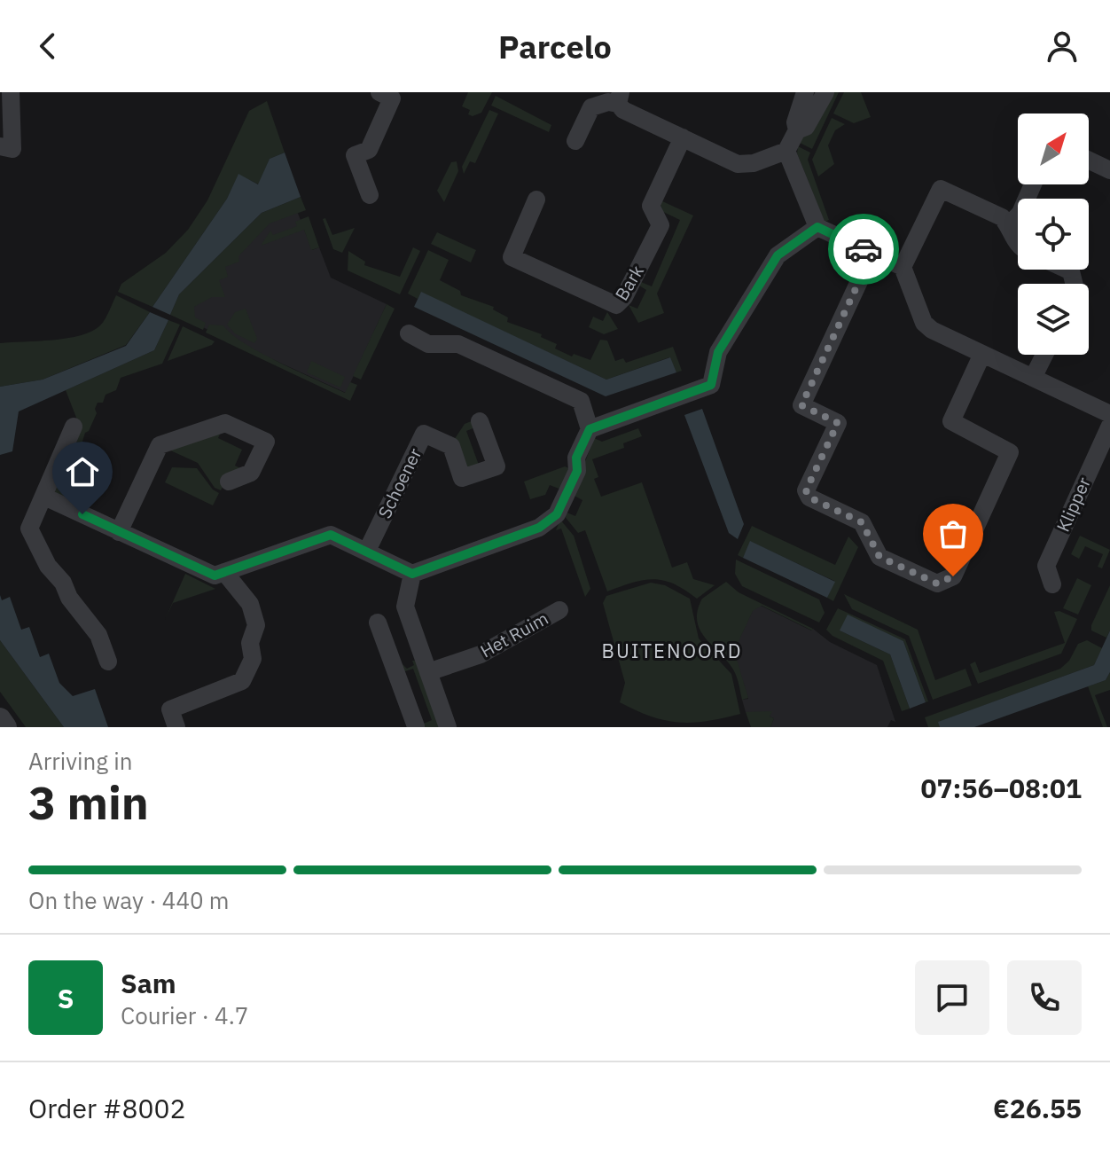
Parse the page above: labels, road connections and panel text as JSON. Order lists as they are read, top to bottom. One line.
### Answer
{"streets":{"street":["Bark","Schoener","Klipper","Het Ruim"]},"districts":["BUITENOORD"],"north":"top right","page":{"header":"Parcelo","heading":["3 min","Arriving in","07:56–08:01"],"panel":["Sam","Courier · 4.7","Order #8002","€26.55"],"bar":"On the way · 440 m","round":"S"}}
